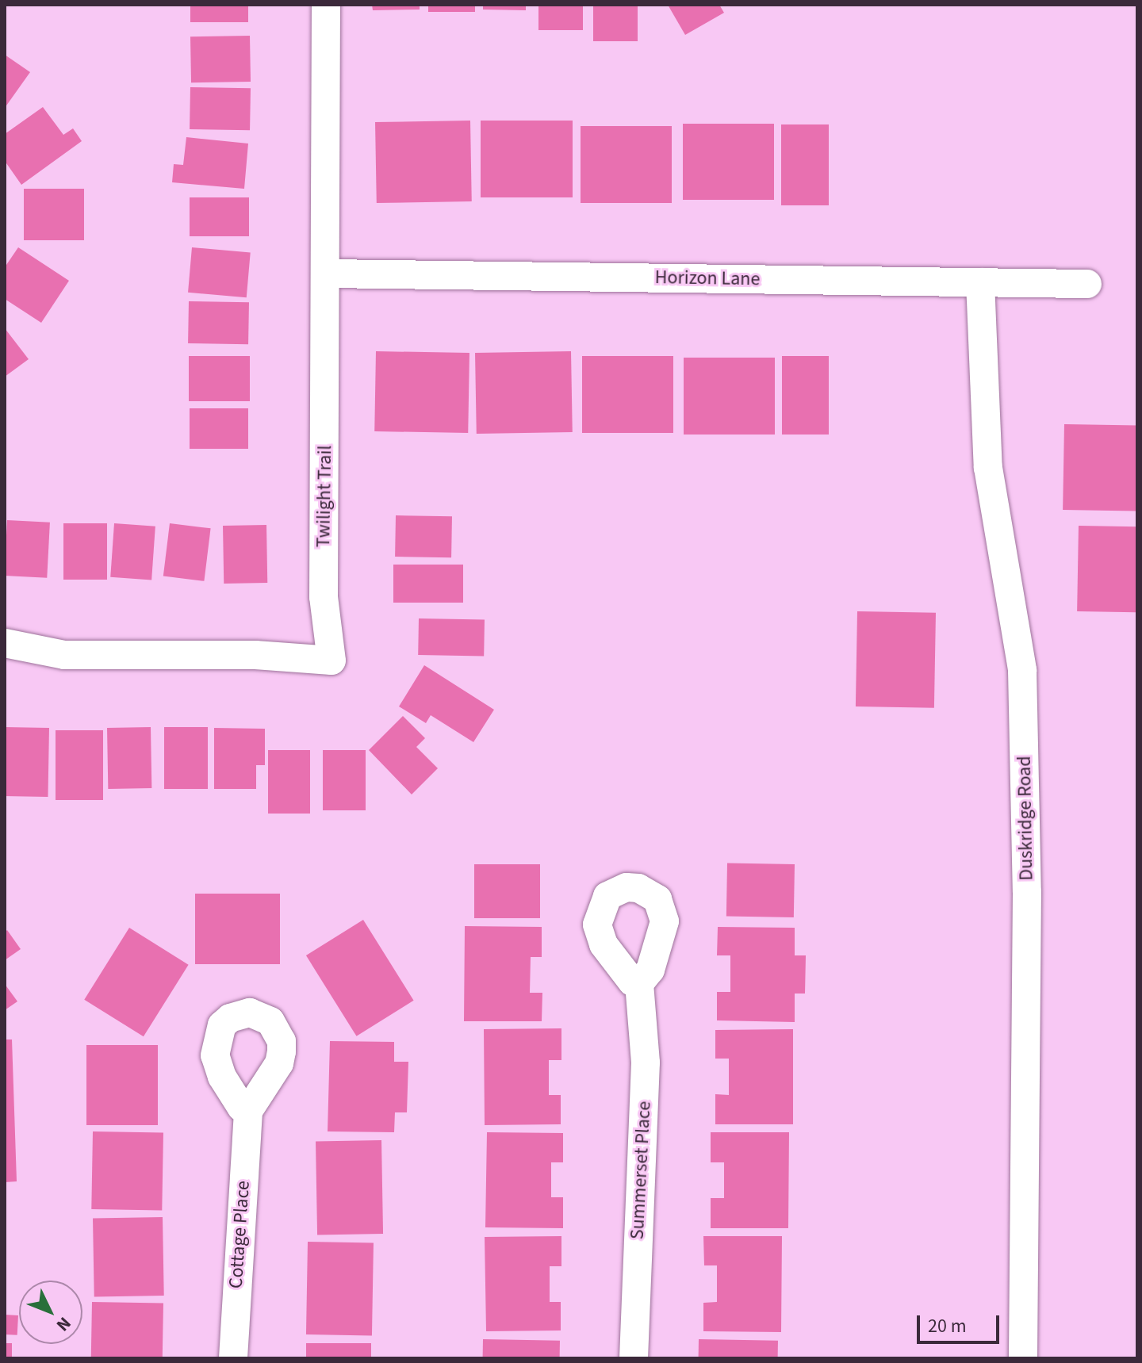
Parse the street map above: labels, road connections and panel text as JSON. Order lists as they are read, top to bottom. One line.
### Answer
{"streets":{"street":["Horizon Lane","Twilight Trail","Duskridge Road","Summerset Place","Cottage Place"]},"crossings":[["Horizon Lane","Twilight Trail"],["Horizon Lane","Duskridge Road"]],"scale_bar":"20 m","north":"bottom right"}
